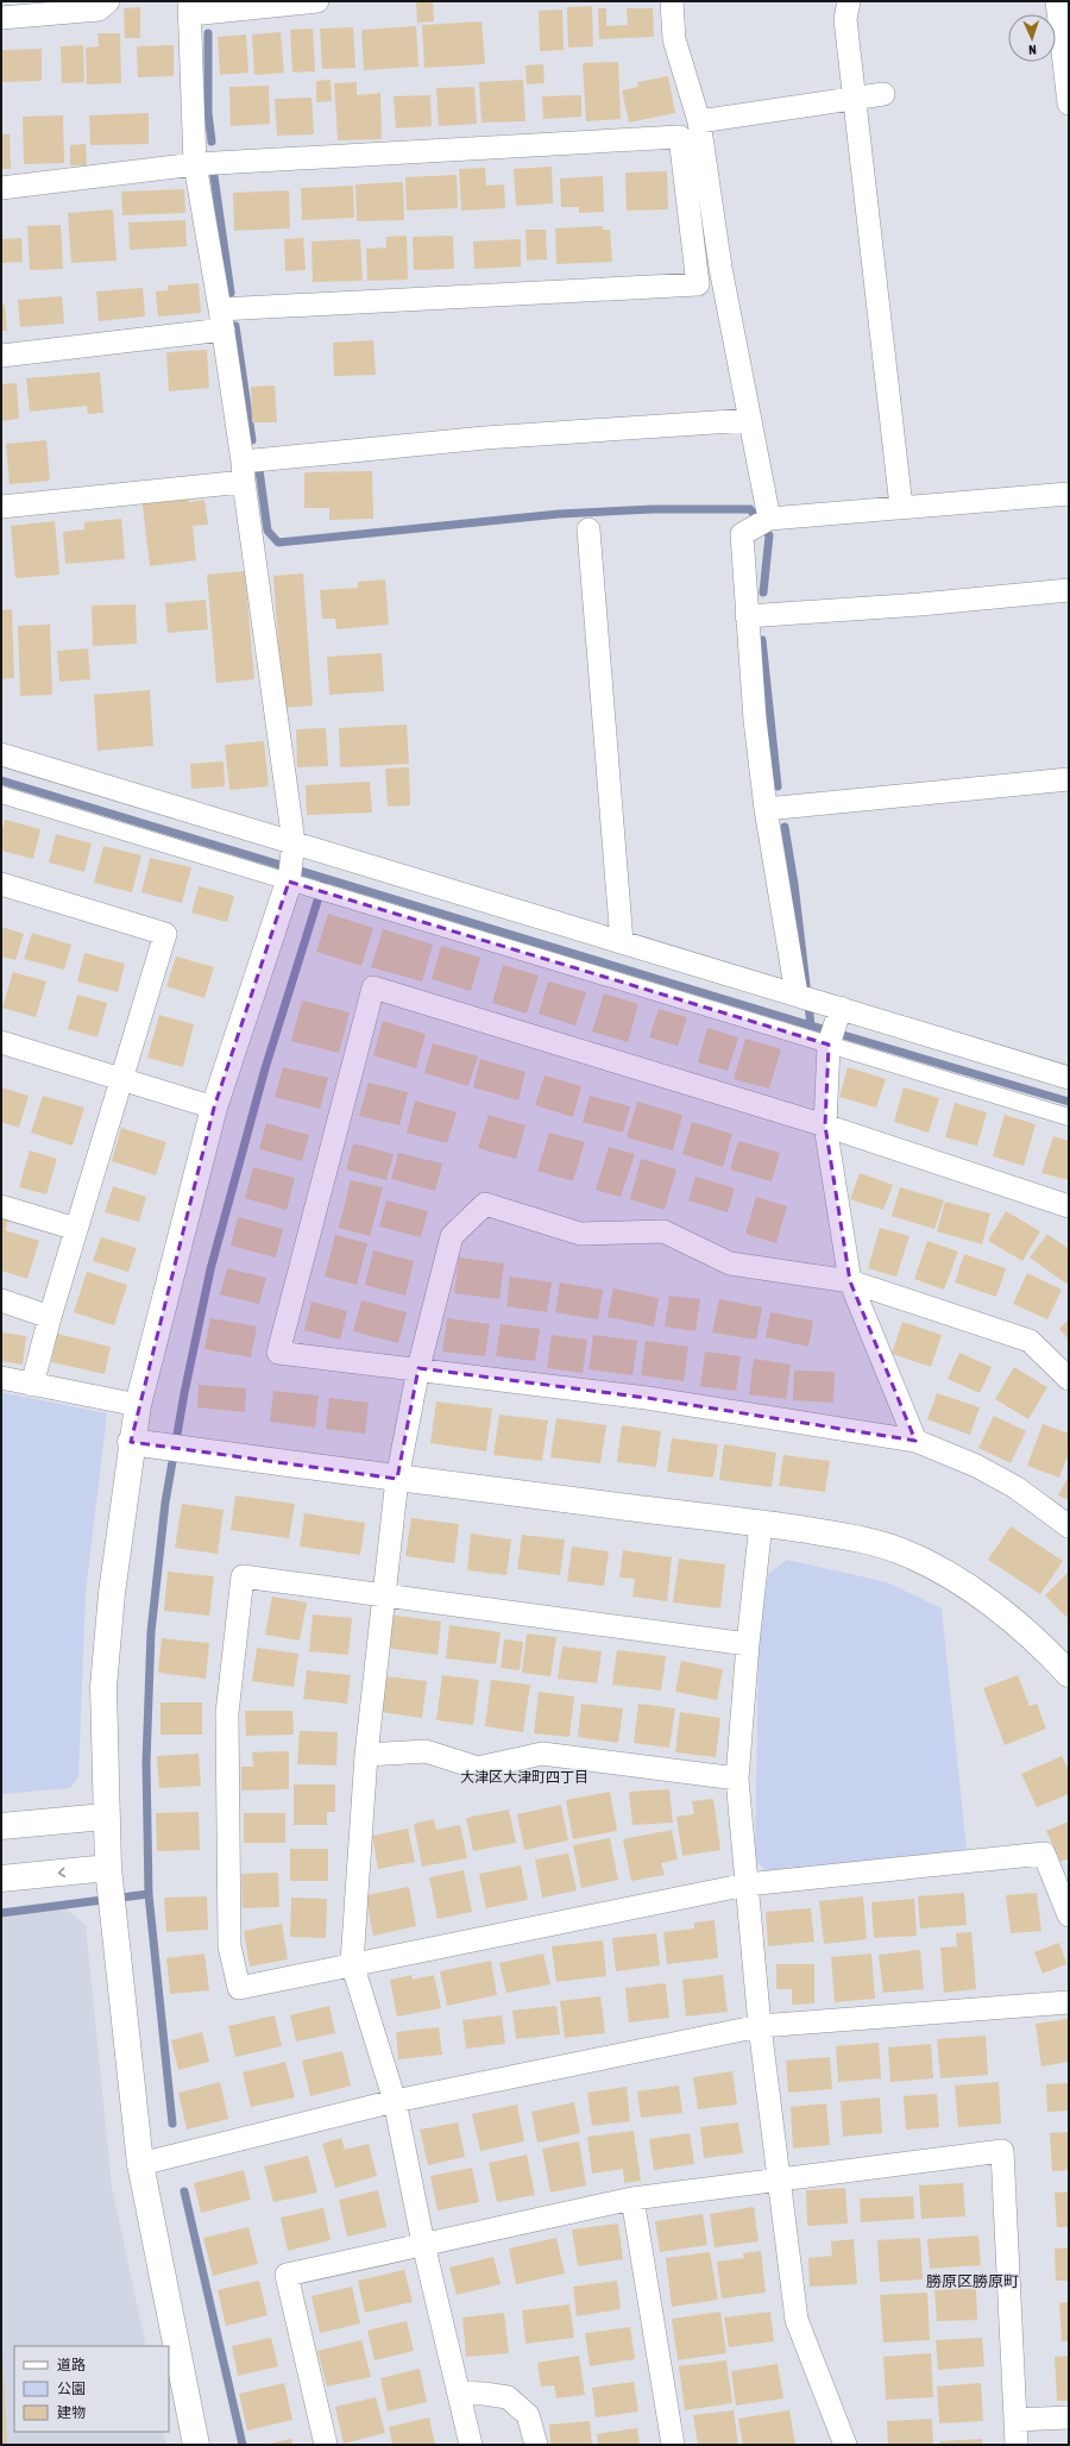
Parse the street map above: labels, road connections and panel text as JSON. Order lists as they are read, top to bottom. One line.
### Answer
{"districts":["大津区大津町四丁目","勝原区勝原町"],"legend":["道路","公園","建物"],"north":"bottom"}
